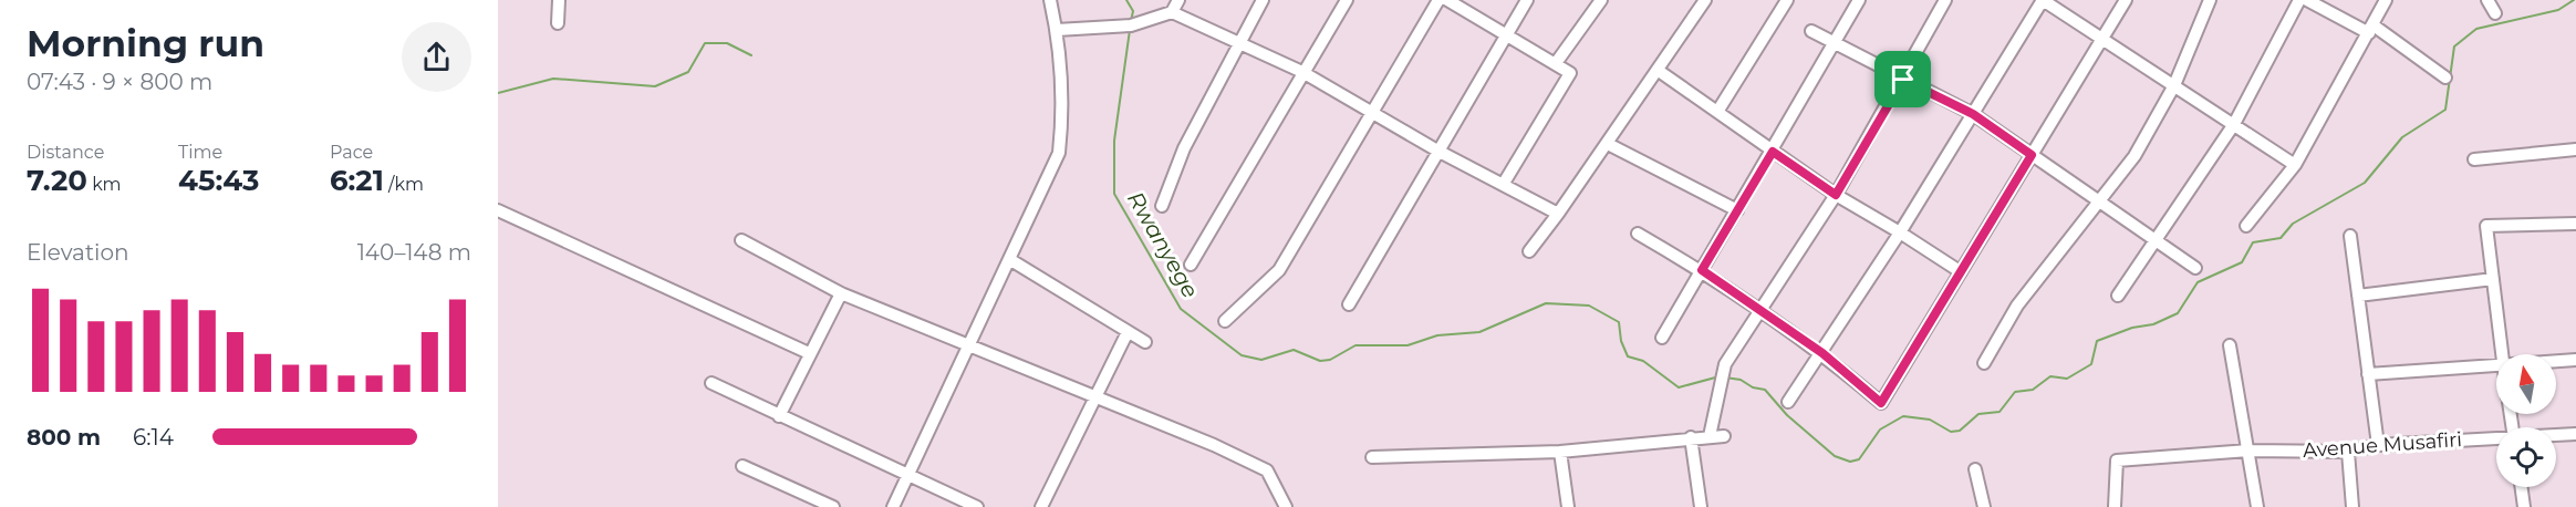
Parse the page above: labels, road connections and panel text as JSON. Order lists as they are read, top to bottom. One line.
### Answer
{"streets":{"street":["Avenue Musafiri"]},"water":["Rwanyege"],"north":"top","page":{"heading":["Morning run","07:43 · 9 × 800 m"],"stats":[["Distance","7.20 km"],["Time","45:43"],["Pace","6:21 /km"]],"chart":["Elevation","140–148 m"],"list":[{"name":"800 m","note":"6:14"}]}}
